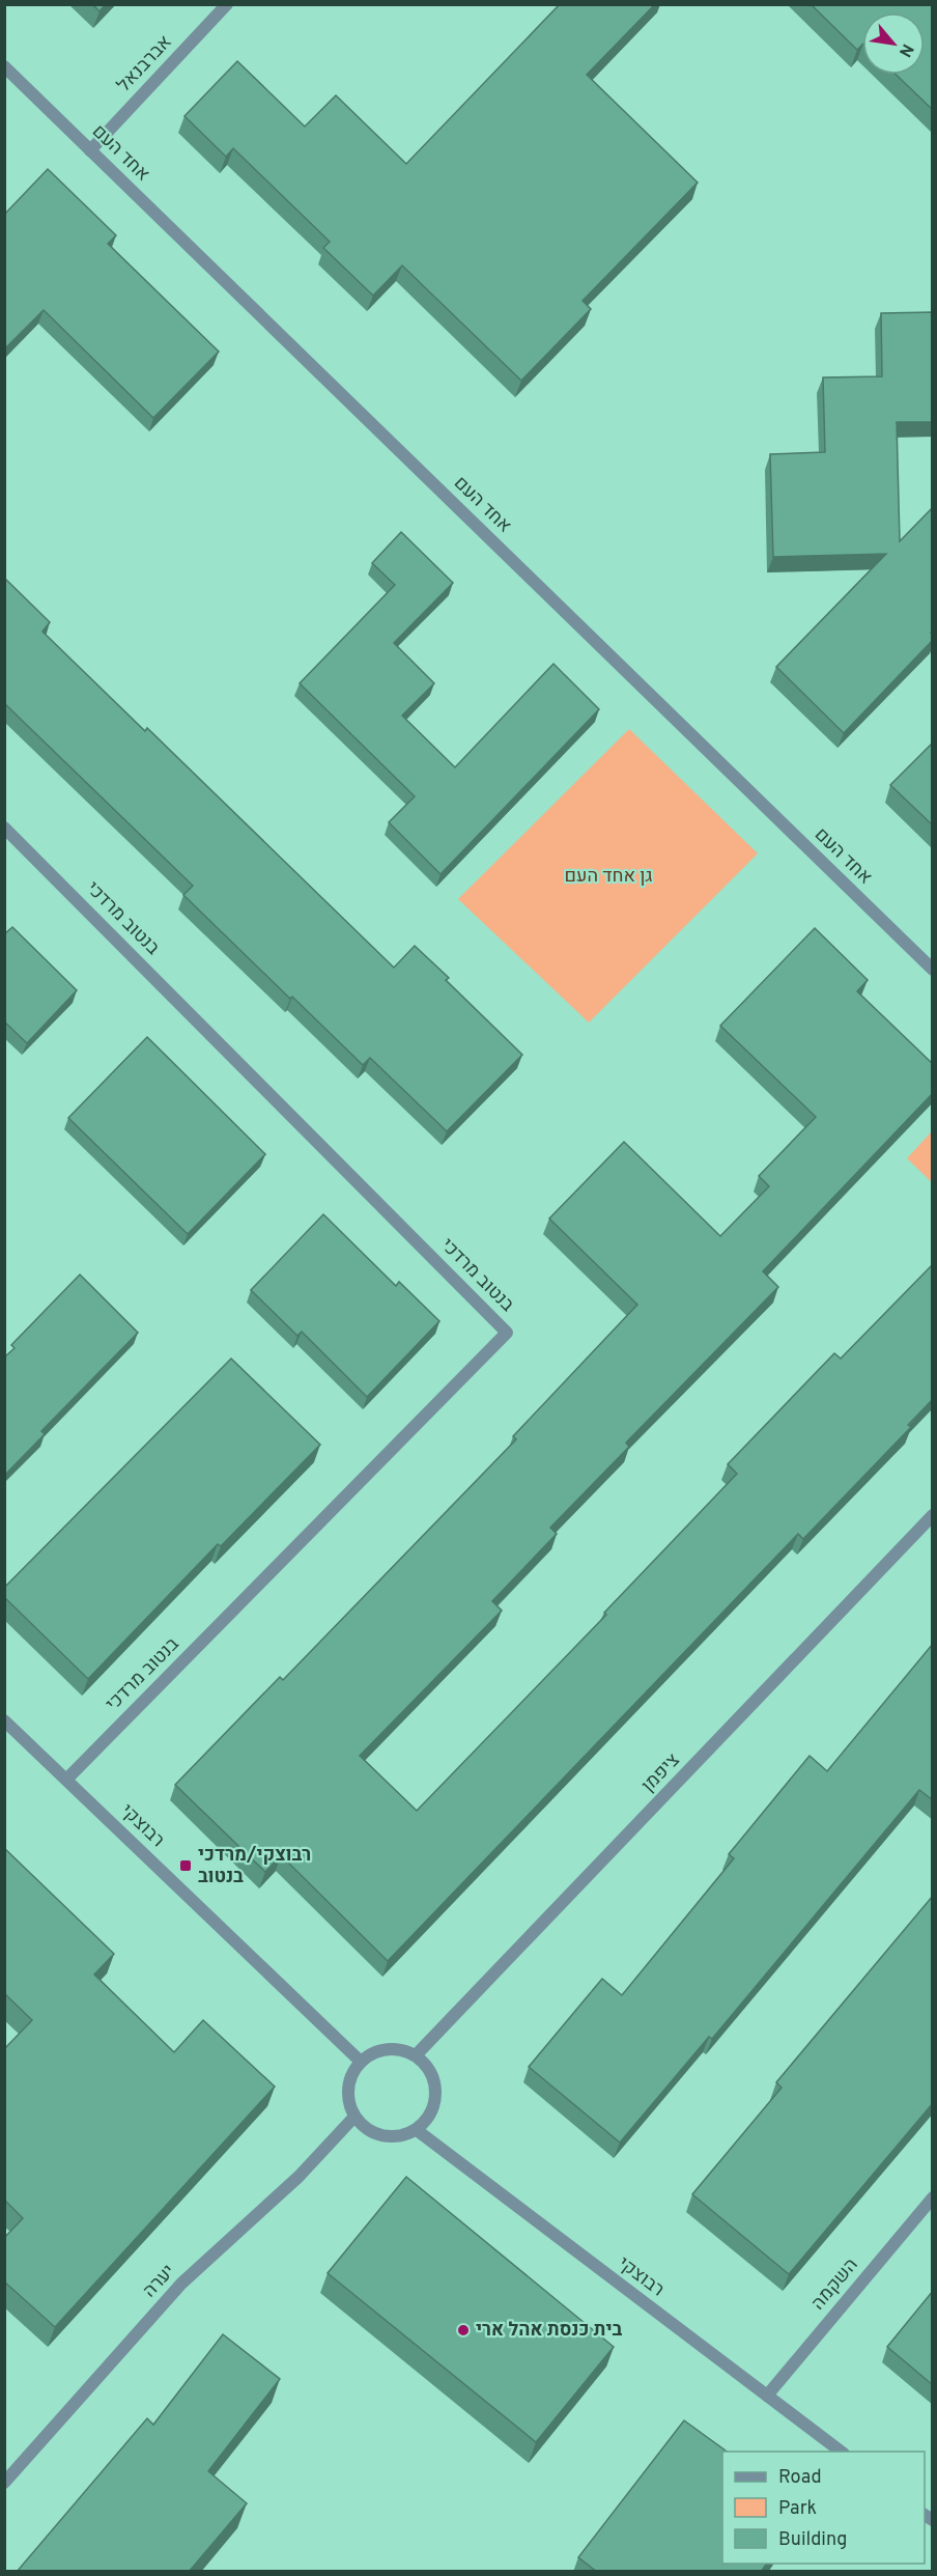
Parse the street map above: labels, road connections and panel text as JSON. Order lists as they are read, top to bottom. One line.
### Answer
{"streets":{"street":["אברבנאל","אחד העם","בנטוב מרדכי","ציפמן","רבוצקי","יערה","השקמה"]},"crossings":[["אברבנאל","אחד העם"],["בנטוב מרדכי","רבוצקי"],["ציפמן","רבוצקי"],["ציפמן","יערה"],["רבוצקי","יערה"],["רבוצקי","השקמה"]],"parks":["גן אחד העם"],"places":{"transit":["רבוצקי/מרדכי בנטוב"],"other":["בית כנסת אהל ארי"]},"legend":["Road","Park","Building"],"north":"bottom right"}
